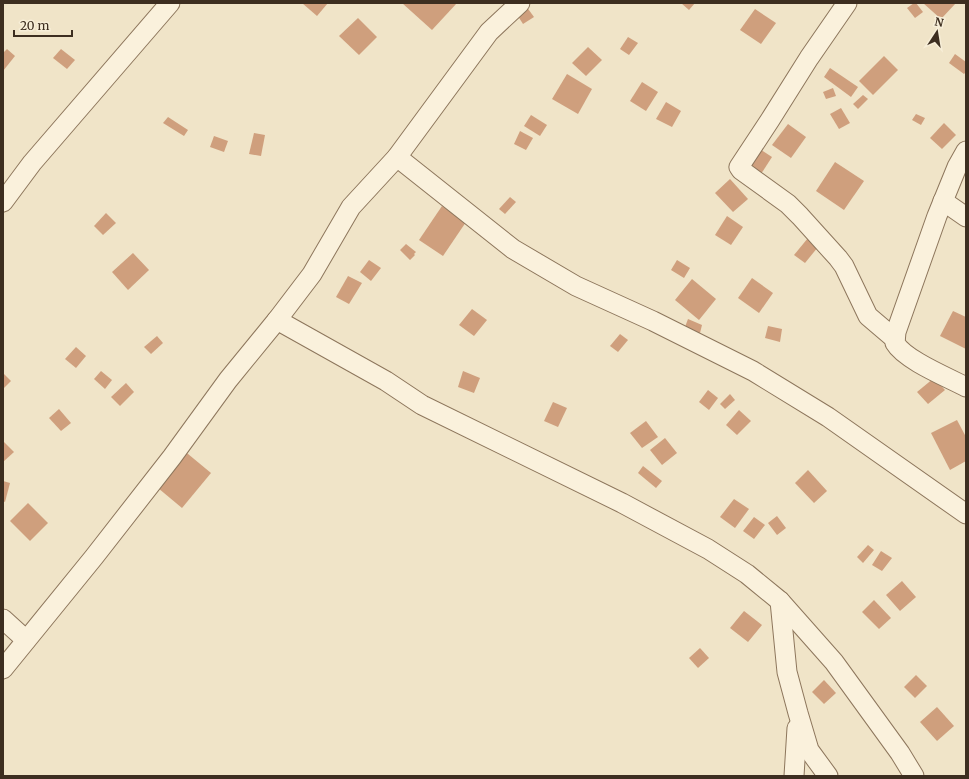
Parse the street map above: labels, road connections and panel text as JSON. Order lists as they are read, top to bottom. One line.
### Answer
{"scale_bar":"20 m","north":"top"}
